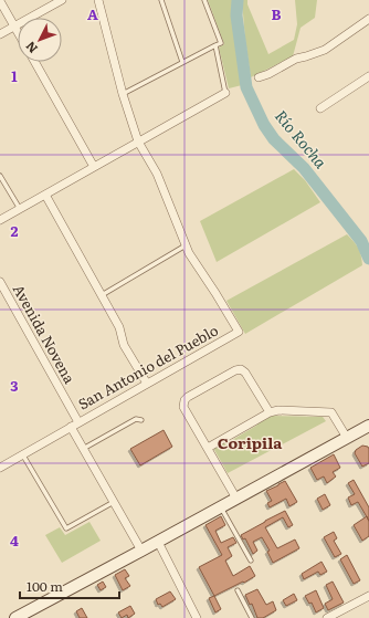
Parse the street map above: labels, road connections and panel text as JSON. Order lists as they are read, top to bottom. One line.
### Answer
{"streets":{"street":["Avenida Novena","San Antonio del Pueblo"]},"crossings":[["Avenida Novena","San Antonio del Pueblo"]],"districts":["Coripila"],"water":["Río Rocha"],"scale_bar":"100 m","north":"bottom left","grid":{"columns":["A","B"],"rows":["1","2","3","4"]}}
